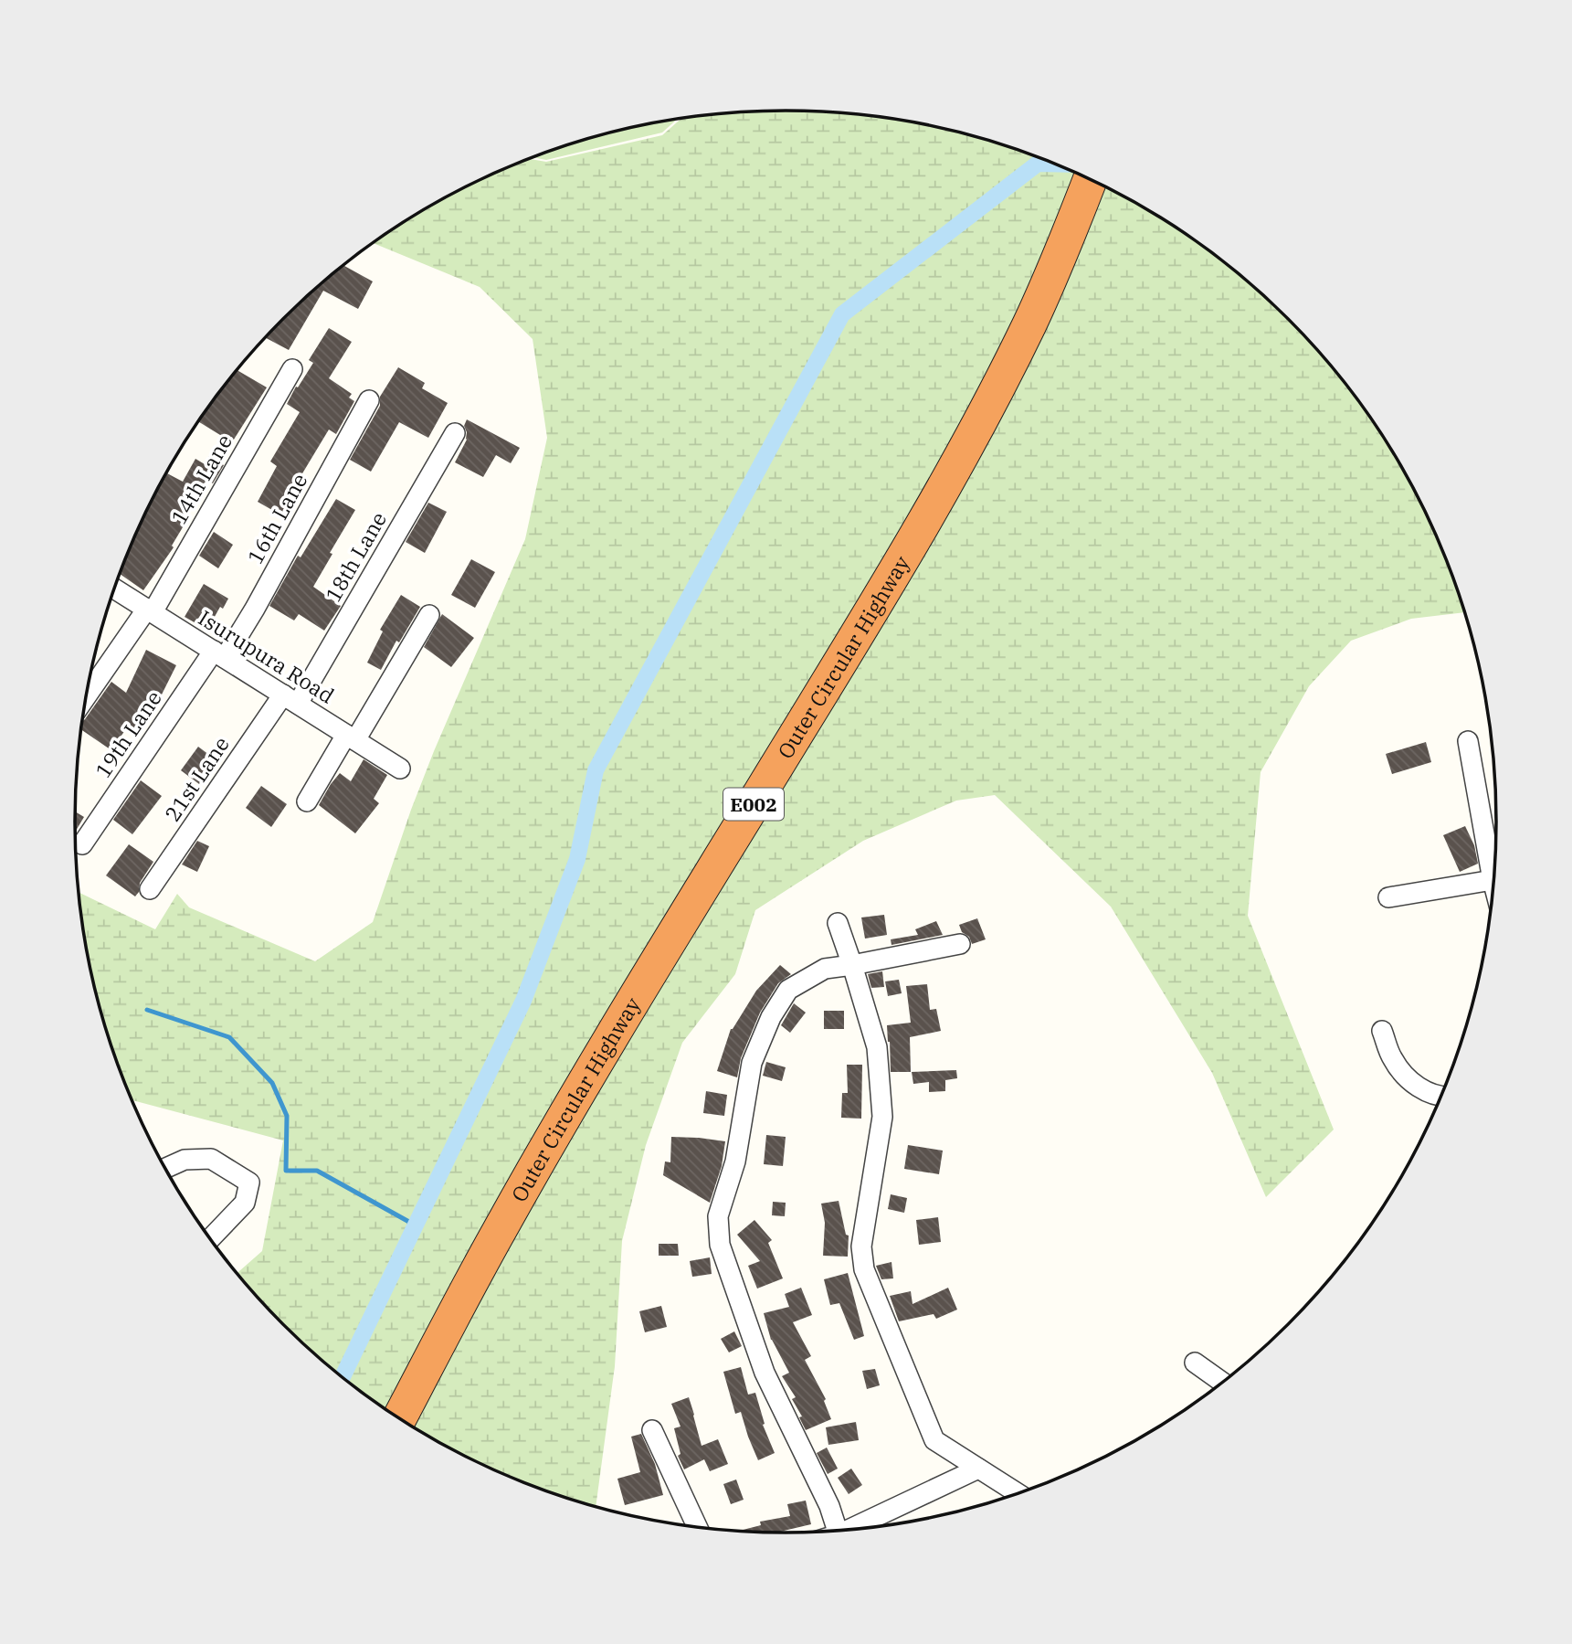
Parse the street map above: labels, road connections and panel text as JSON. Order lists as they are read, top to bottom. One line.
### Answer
{"streets":{"highway":["Outer Circular Highway","E002"],"street":["14th Lane","16th Lane","18th Lane","Isurupura Road","19th Lane","21st Lane"]},"crossings":[["14th Lane","Isurupura Road"],["16th Lane","Isurupura Road"],["16th Lane","19th Lane"],["18th Lane","Isurupura Road"],["18th Lane","21st Lane"],["Isurupura Road","19th Lane"],["Isurupura Road","21st Lane"]]}
